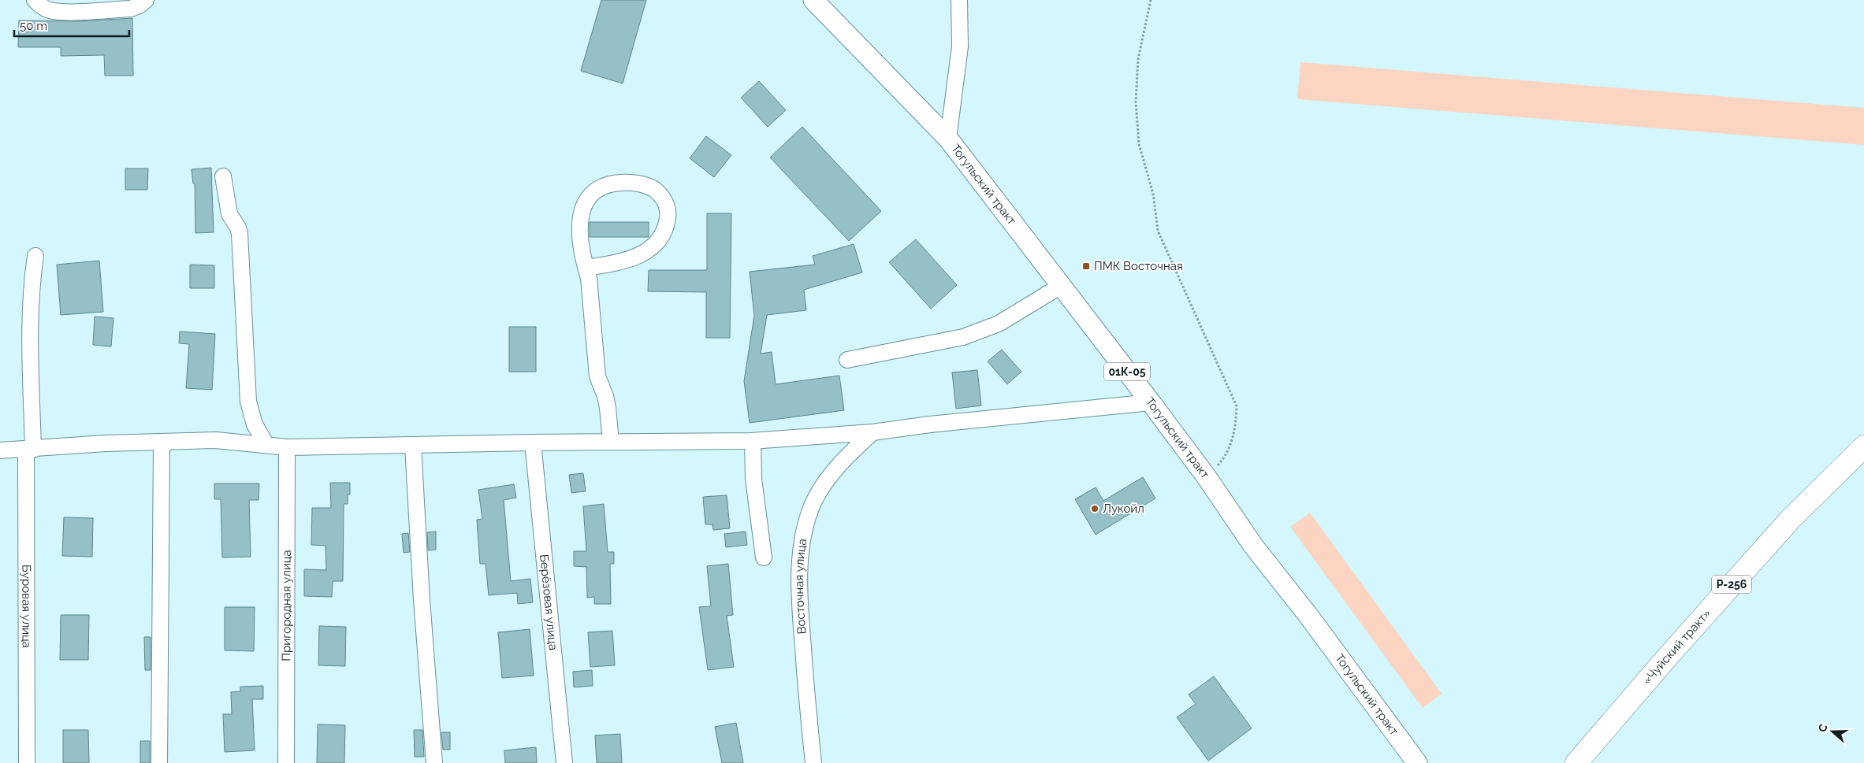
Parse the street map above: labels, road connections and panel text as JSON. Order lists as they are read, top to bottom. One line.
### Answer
{"streets":{"highway":["Р-256","«Чуйский тракт»"],"main road":["Тогульский тракт","01К-05"],"street":["Восточная улица","Берёзовая улица","Пригородная улица","Буровая улица"]},"places":{"transit":["ПМК Восточная"],"other":["Лукойл"]},"scale_bar":"50 m","north":"left"}
